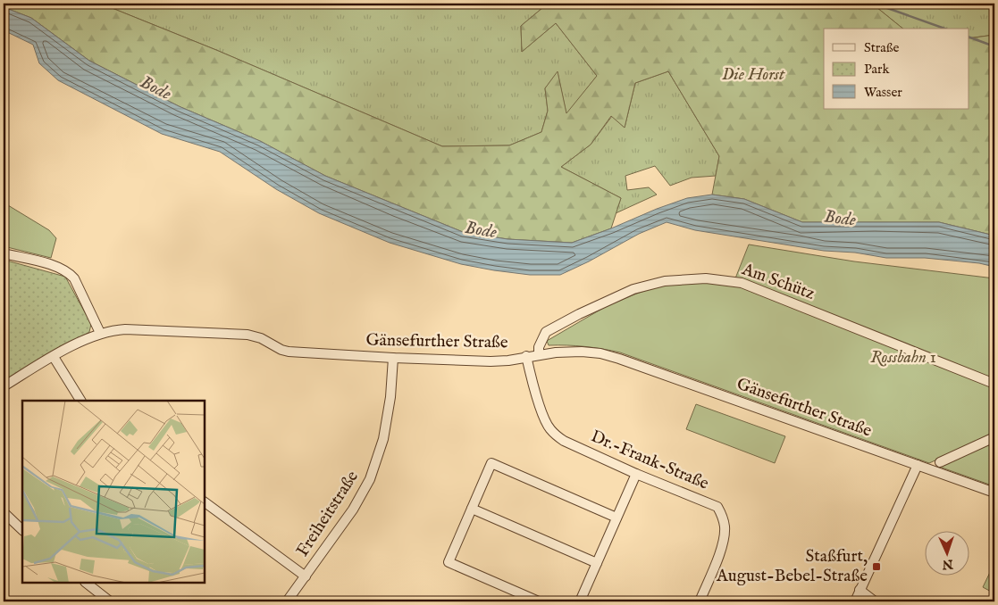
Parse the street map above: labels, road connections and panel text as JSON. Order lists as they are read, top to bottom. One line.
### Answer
{"streets":{"street":["Am Schütz","Gänsefurther Straße","Dr.-Frank-Straße","Freiheitstraße"]},"crossings":[["Am Schütz","Gänsefurther Straße"],["Gänsefurther Straße","Dr.-Frank-Straße"],["Gänsefurther Straße","Freiheitstraße"]],"water":["Bode"],"parks":["Die Horst","Rossbahn 1"],"places":{"transit":["Staßfurt, August-Bebel-Straße"]},"legend":["Straße","Park","Wasser"],"north":"bottom"}
